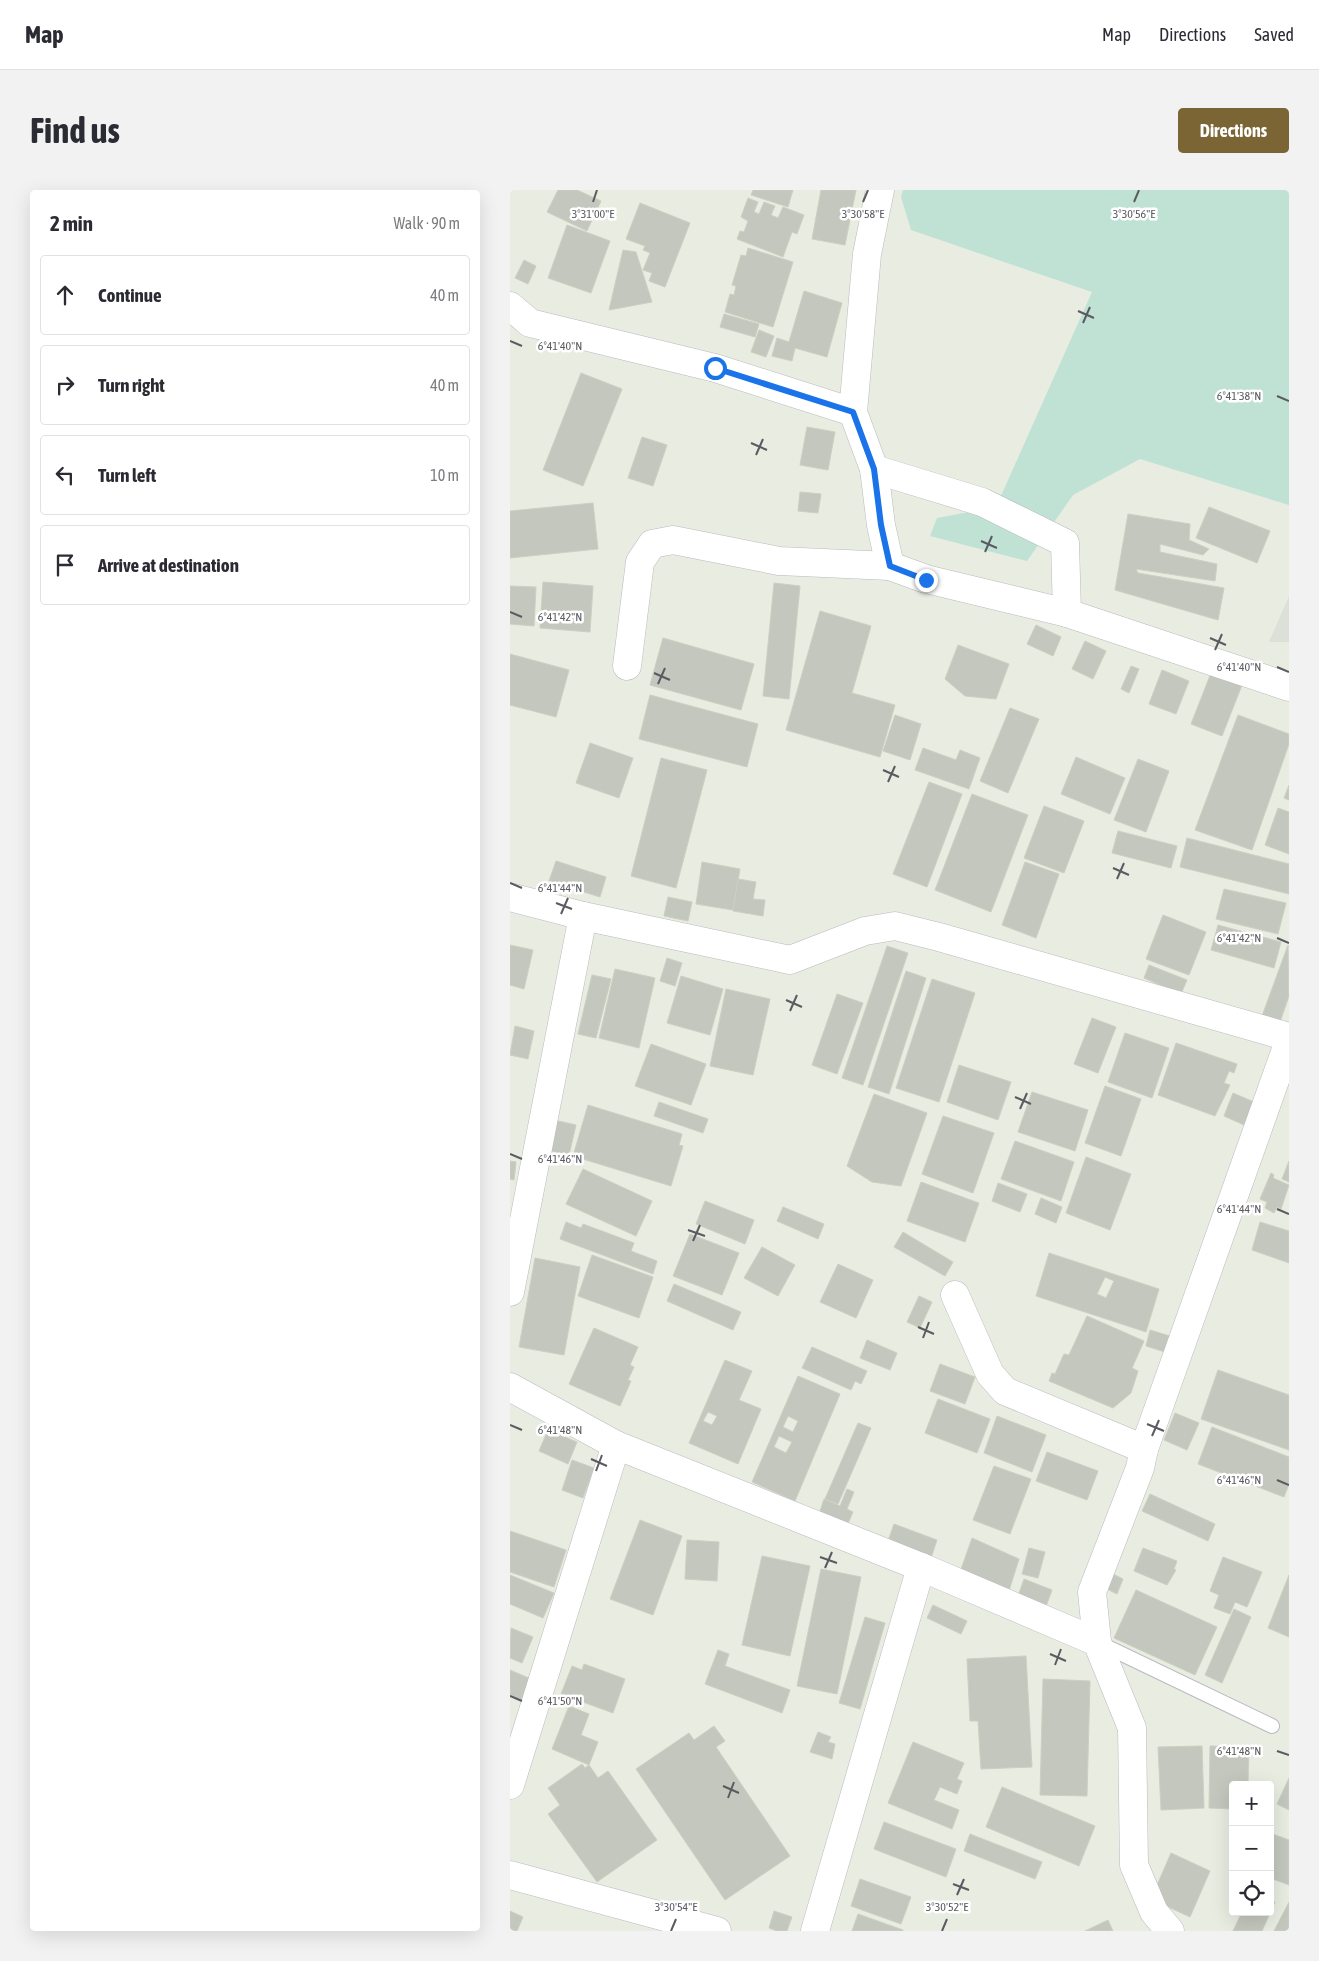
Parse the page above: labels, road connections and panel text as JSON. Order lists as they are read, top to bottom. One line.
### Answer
{"page":{"header":"Map","nav":["Map","Directions","Saved"],"buttons":"Directions","title":"Find us","heading":["2 min","Walk · 90 m"],"list":[["Continue","40 m"],["Turn right","40 m"],["Turn left","10 m"],"Arrive at destination"],"map_buttons":["+","−"]},"coordinates":["3°30'56\"E","3°31'00\"E","3°30'58\"E","6°41'40\"N","6°41'38\"N","6°41'42\"N","6°41'44\"N","6°41'46\"N","6°41'48\"N","6°41'50\"N","3°30'54\"E","3°30'52\"E"]}
